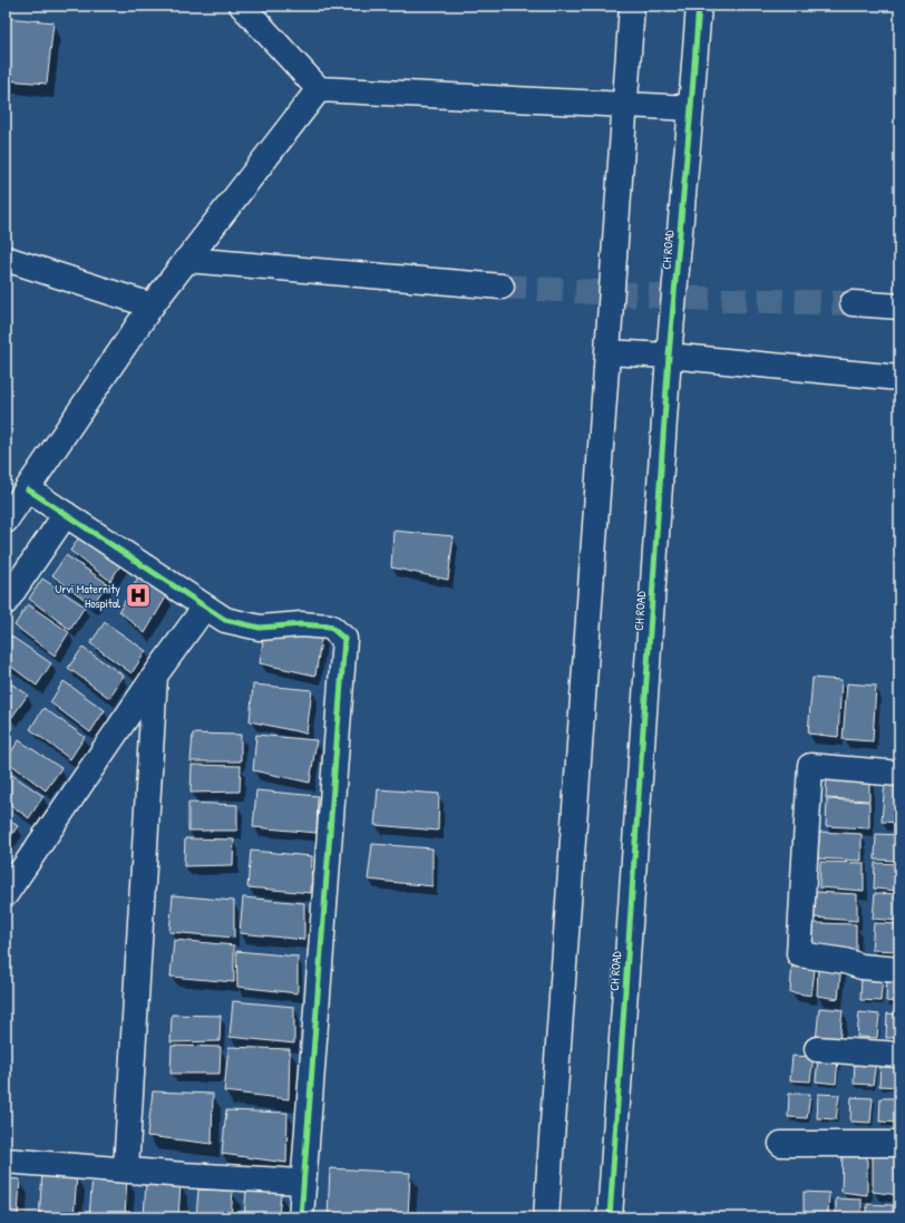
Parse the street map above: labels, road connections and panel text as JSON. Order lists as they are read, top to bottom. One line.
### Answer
{"streets":{"street":["CH ROAD"]},"places":{"hospital":["Urvi Maternity Hospital"]}}
